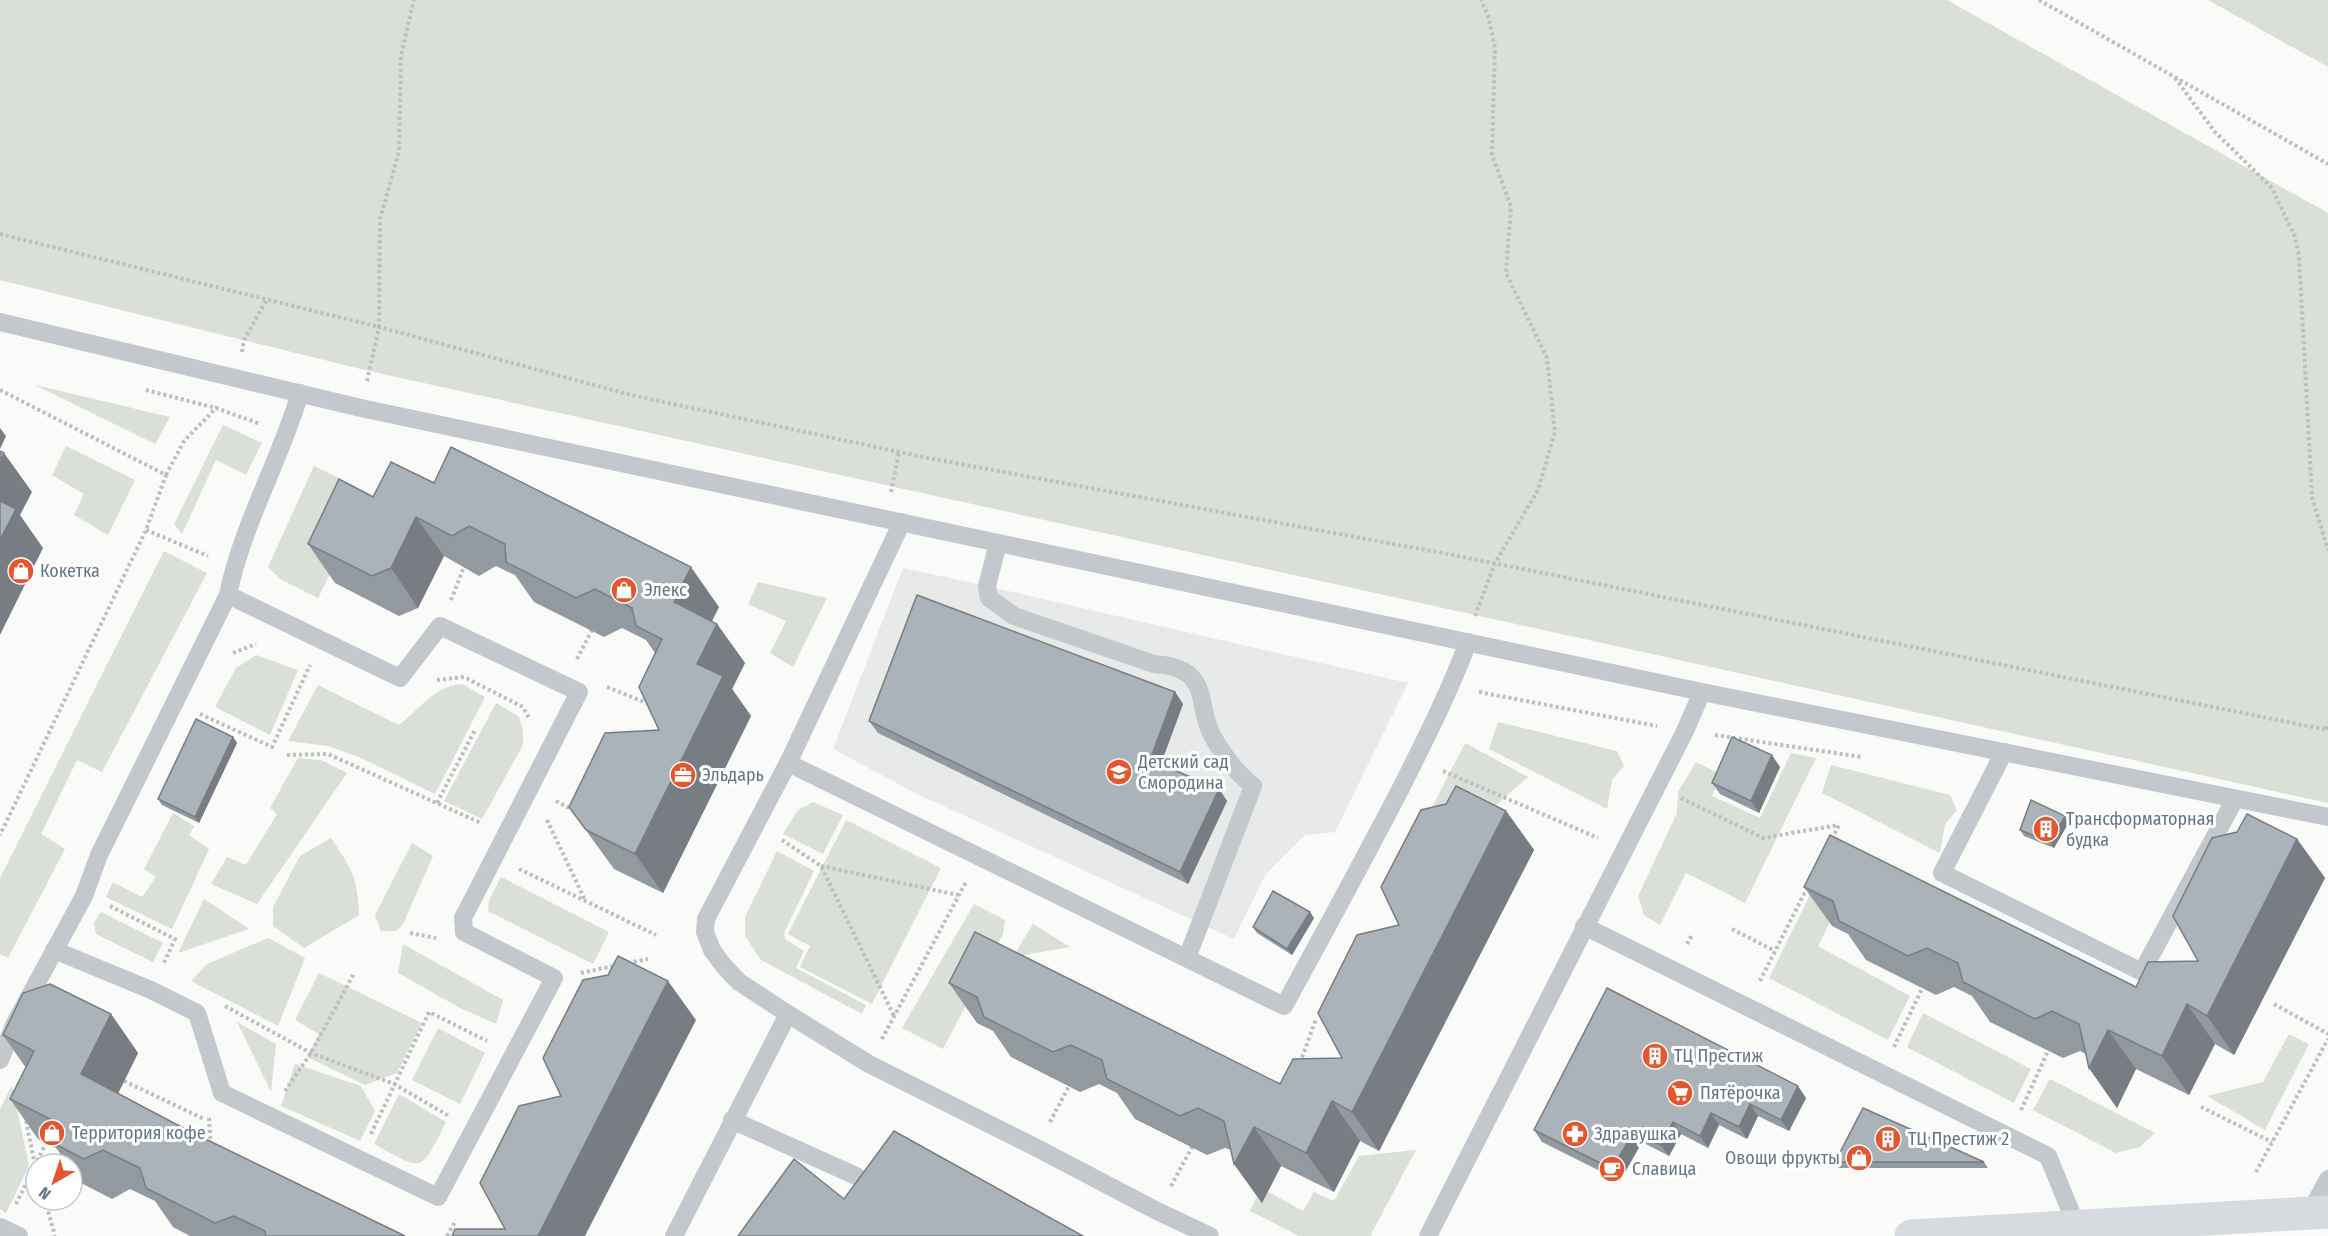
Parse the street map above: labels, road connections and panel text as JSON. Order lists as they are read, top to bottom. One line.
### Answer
{"places":{"shop":["Кокетка","Элекс","Территория кофе","Овощи фрукты"],"school or university":["Детский сад Смородина"],"office":["Эльдарь"],"building":["Трансформаторная будка","ТЦ Престиж","ТЦ Престиж 2"],"supermarket":["Пятёрочка"],"pharmacy":["Здравушка"],"cafe":["Славица"]},"north":"bottom left"}
